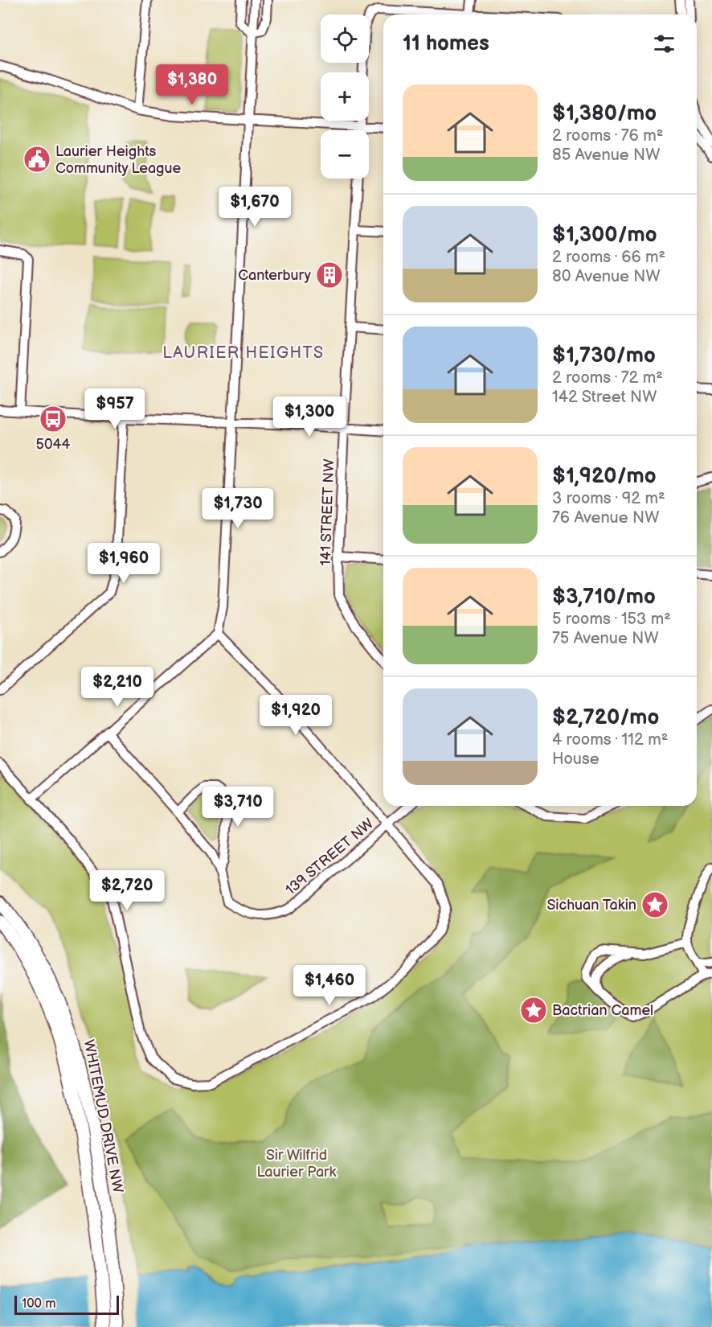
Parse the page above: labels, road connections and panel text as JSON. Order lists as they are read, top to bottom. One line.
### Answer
{"streets":{"highway":["WHITEMUD DRIVE NW"],"street":["141 STREET NW","139 STREET NW"]},"districts":["LAURIER HEIGHTS"],"parks":["Sir Wilfrid Laurier Park"],"places":{"public building":["Laurier Heights Community League"],"building":["Canterbury"],"bus stop":["5044"],"place":["Sichuan Takin","Bactrian Camel"]},"scale_bar":"100 m","page":{"map_buttons":["+","−"],"heading":"11 homes","price":["$1,380","$1,670","$957","$1,300","$1,730","$1,960","$2,210","$1,920","$3,710","$2,720","$1,460"],"list":[{"name":"$1,380/mo","note":"2 rooms · 76 m² · 85 Avenue NW"},{"name":"$1,300/mo","note":"2 rooms · 66 m² · 80 Avenue NW"},{"name":"$1,730/mo","note":"2 rooms · 72 m² · 142 Street NW"},{"name":"$1,920/mo","note":"3 rooms · 92 m² · 76 Avenue NW"},{"name":"$3,710/mo","note":"5 rooms · 153 m² · 75 Avenue NW"},{"name":"$2,720/mo","note":"4 rooms · 112 m² · House"}],"scale":"100 m"}}
